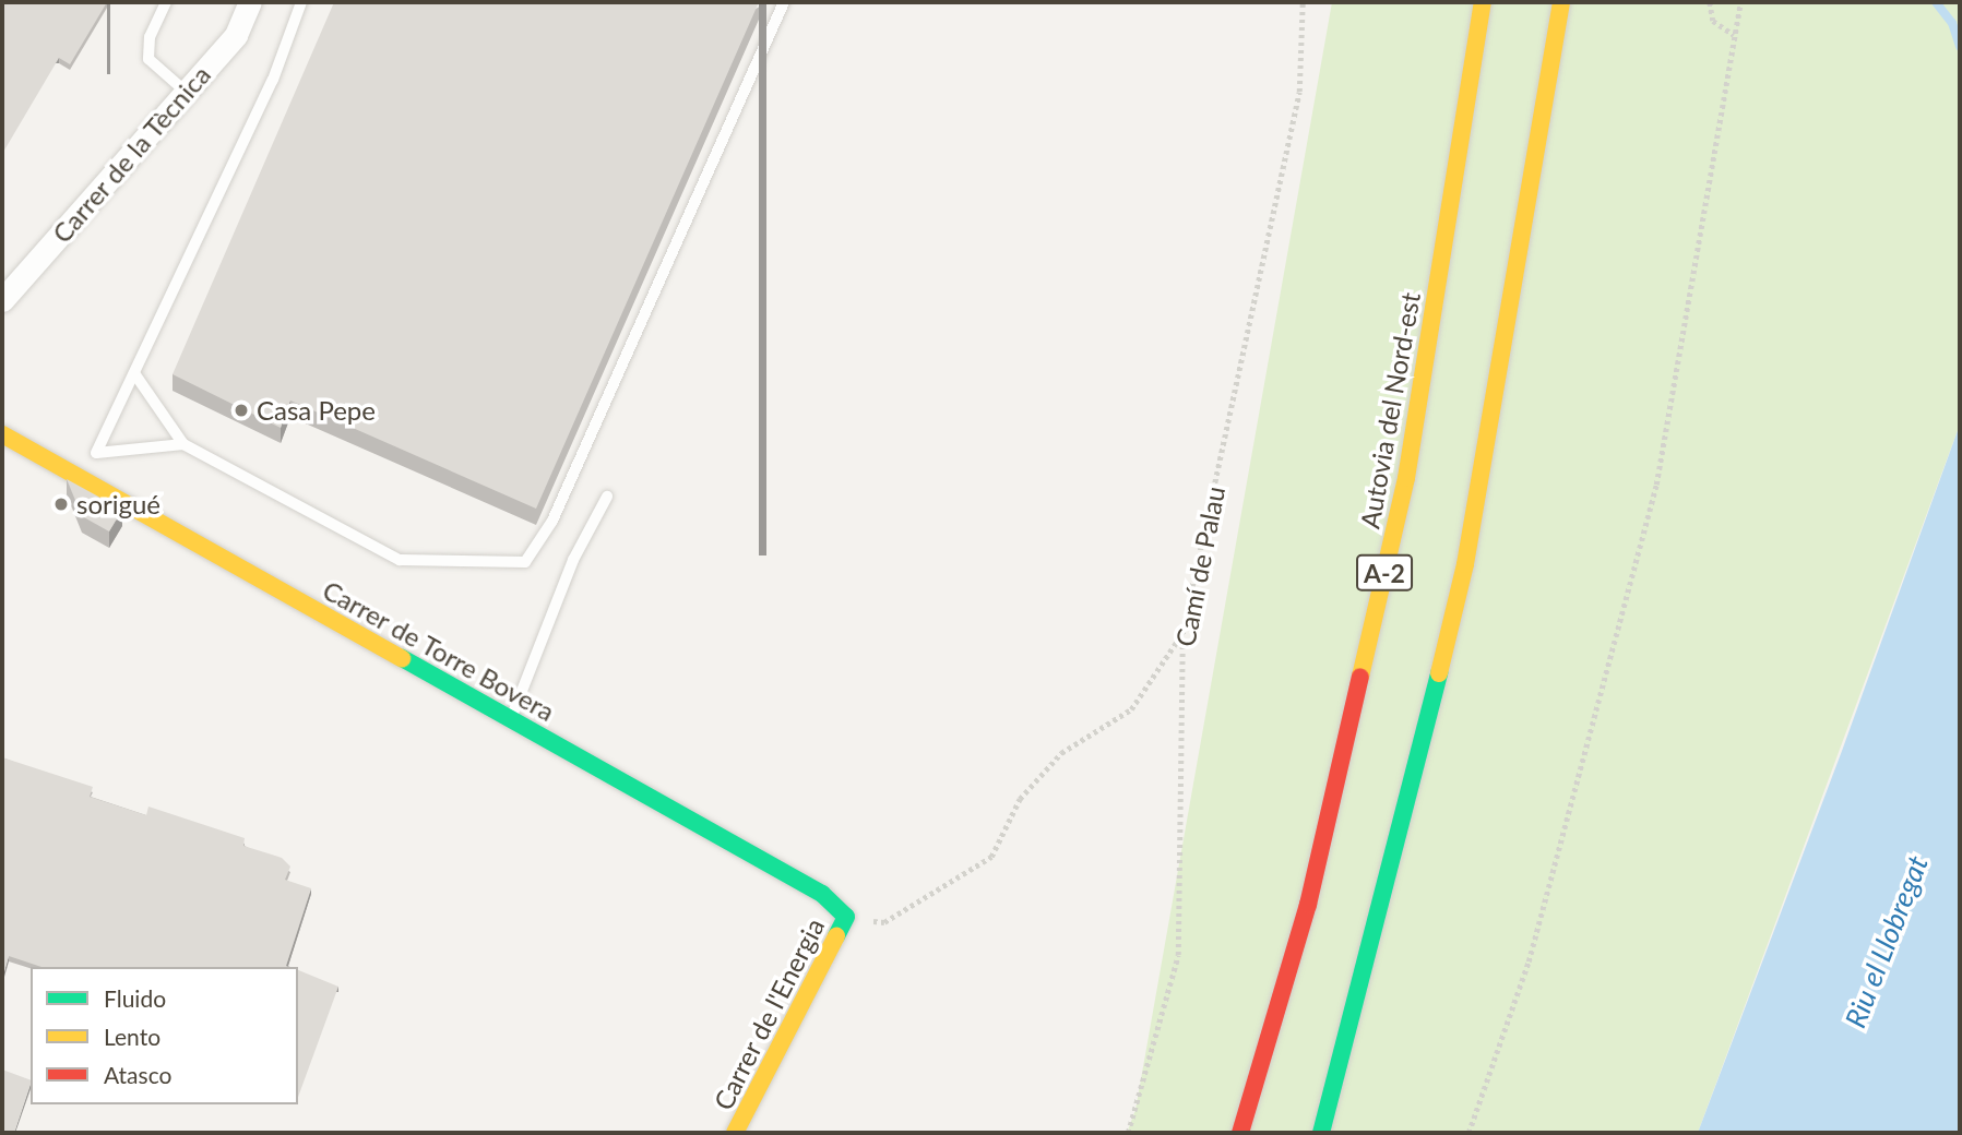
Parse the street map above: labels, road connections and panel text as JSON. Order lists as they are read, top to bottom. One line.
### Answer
{"streets":{"main road":["Autovia del Nord-est","A-2","Carrer de Torre Bovera","Carrer de l'Energia"],"street":["Carrer de la Tècnica"],"path":["Camí de Palau"]},"crossings":[["Carrer de Torre Bovera","Carrer de l'Energia"]],"water":["Riu el Llobregat"],"places":["Casa Pepe","sorigué"],"legend":["Fluido","Lento","Atasco"]}
